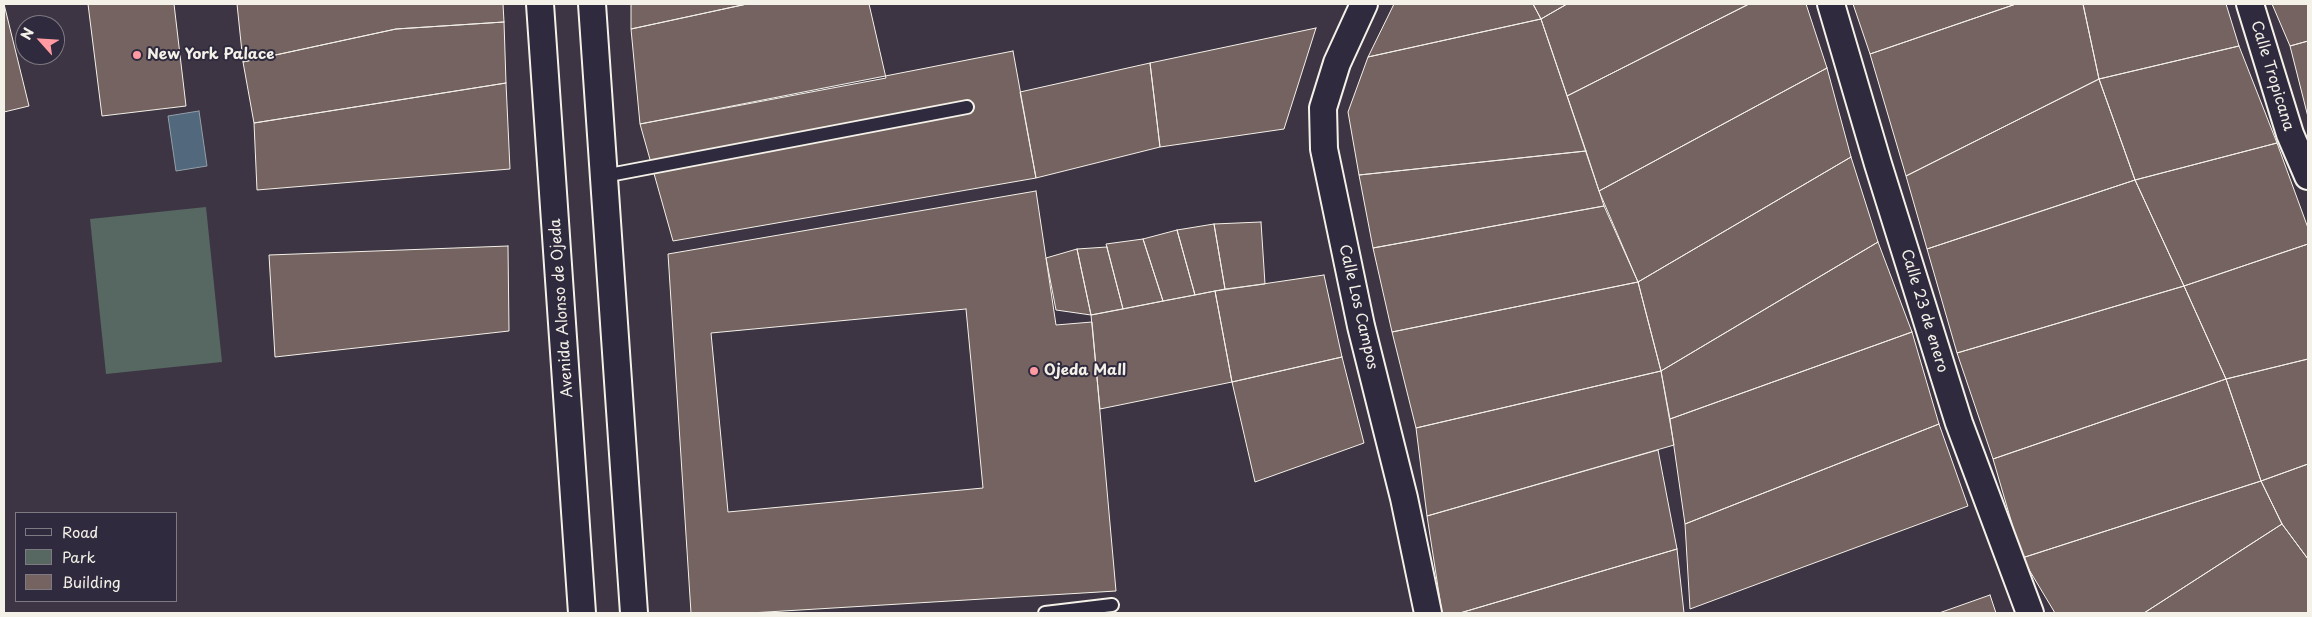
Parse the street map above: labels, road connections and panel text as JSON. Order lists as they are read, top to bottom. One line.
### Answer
{"streets":{"street":["Calle Tropicana","Calle Los Campos","Avenida Alonso de Ojeda","Calle 23 de enero"]},"places":["New York Palace","Ojeda Mall"],"legend":["Road","Park","Building"],"north":"top left"}
